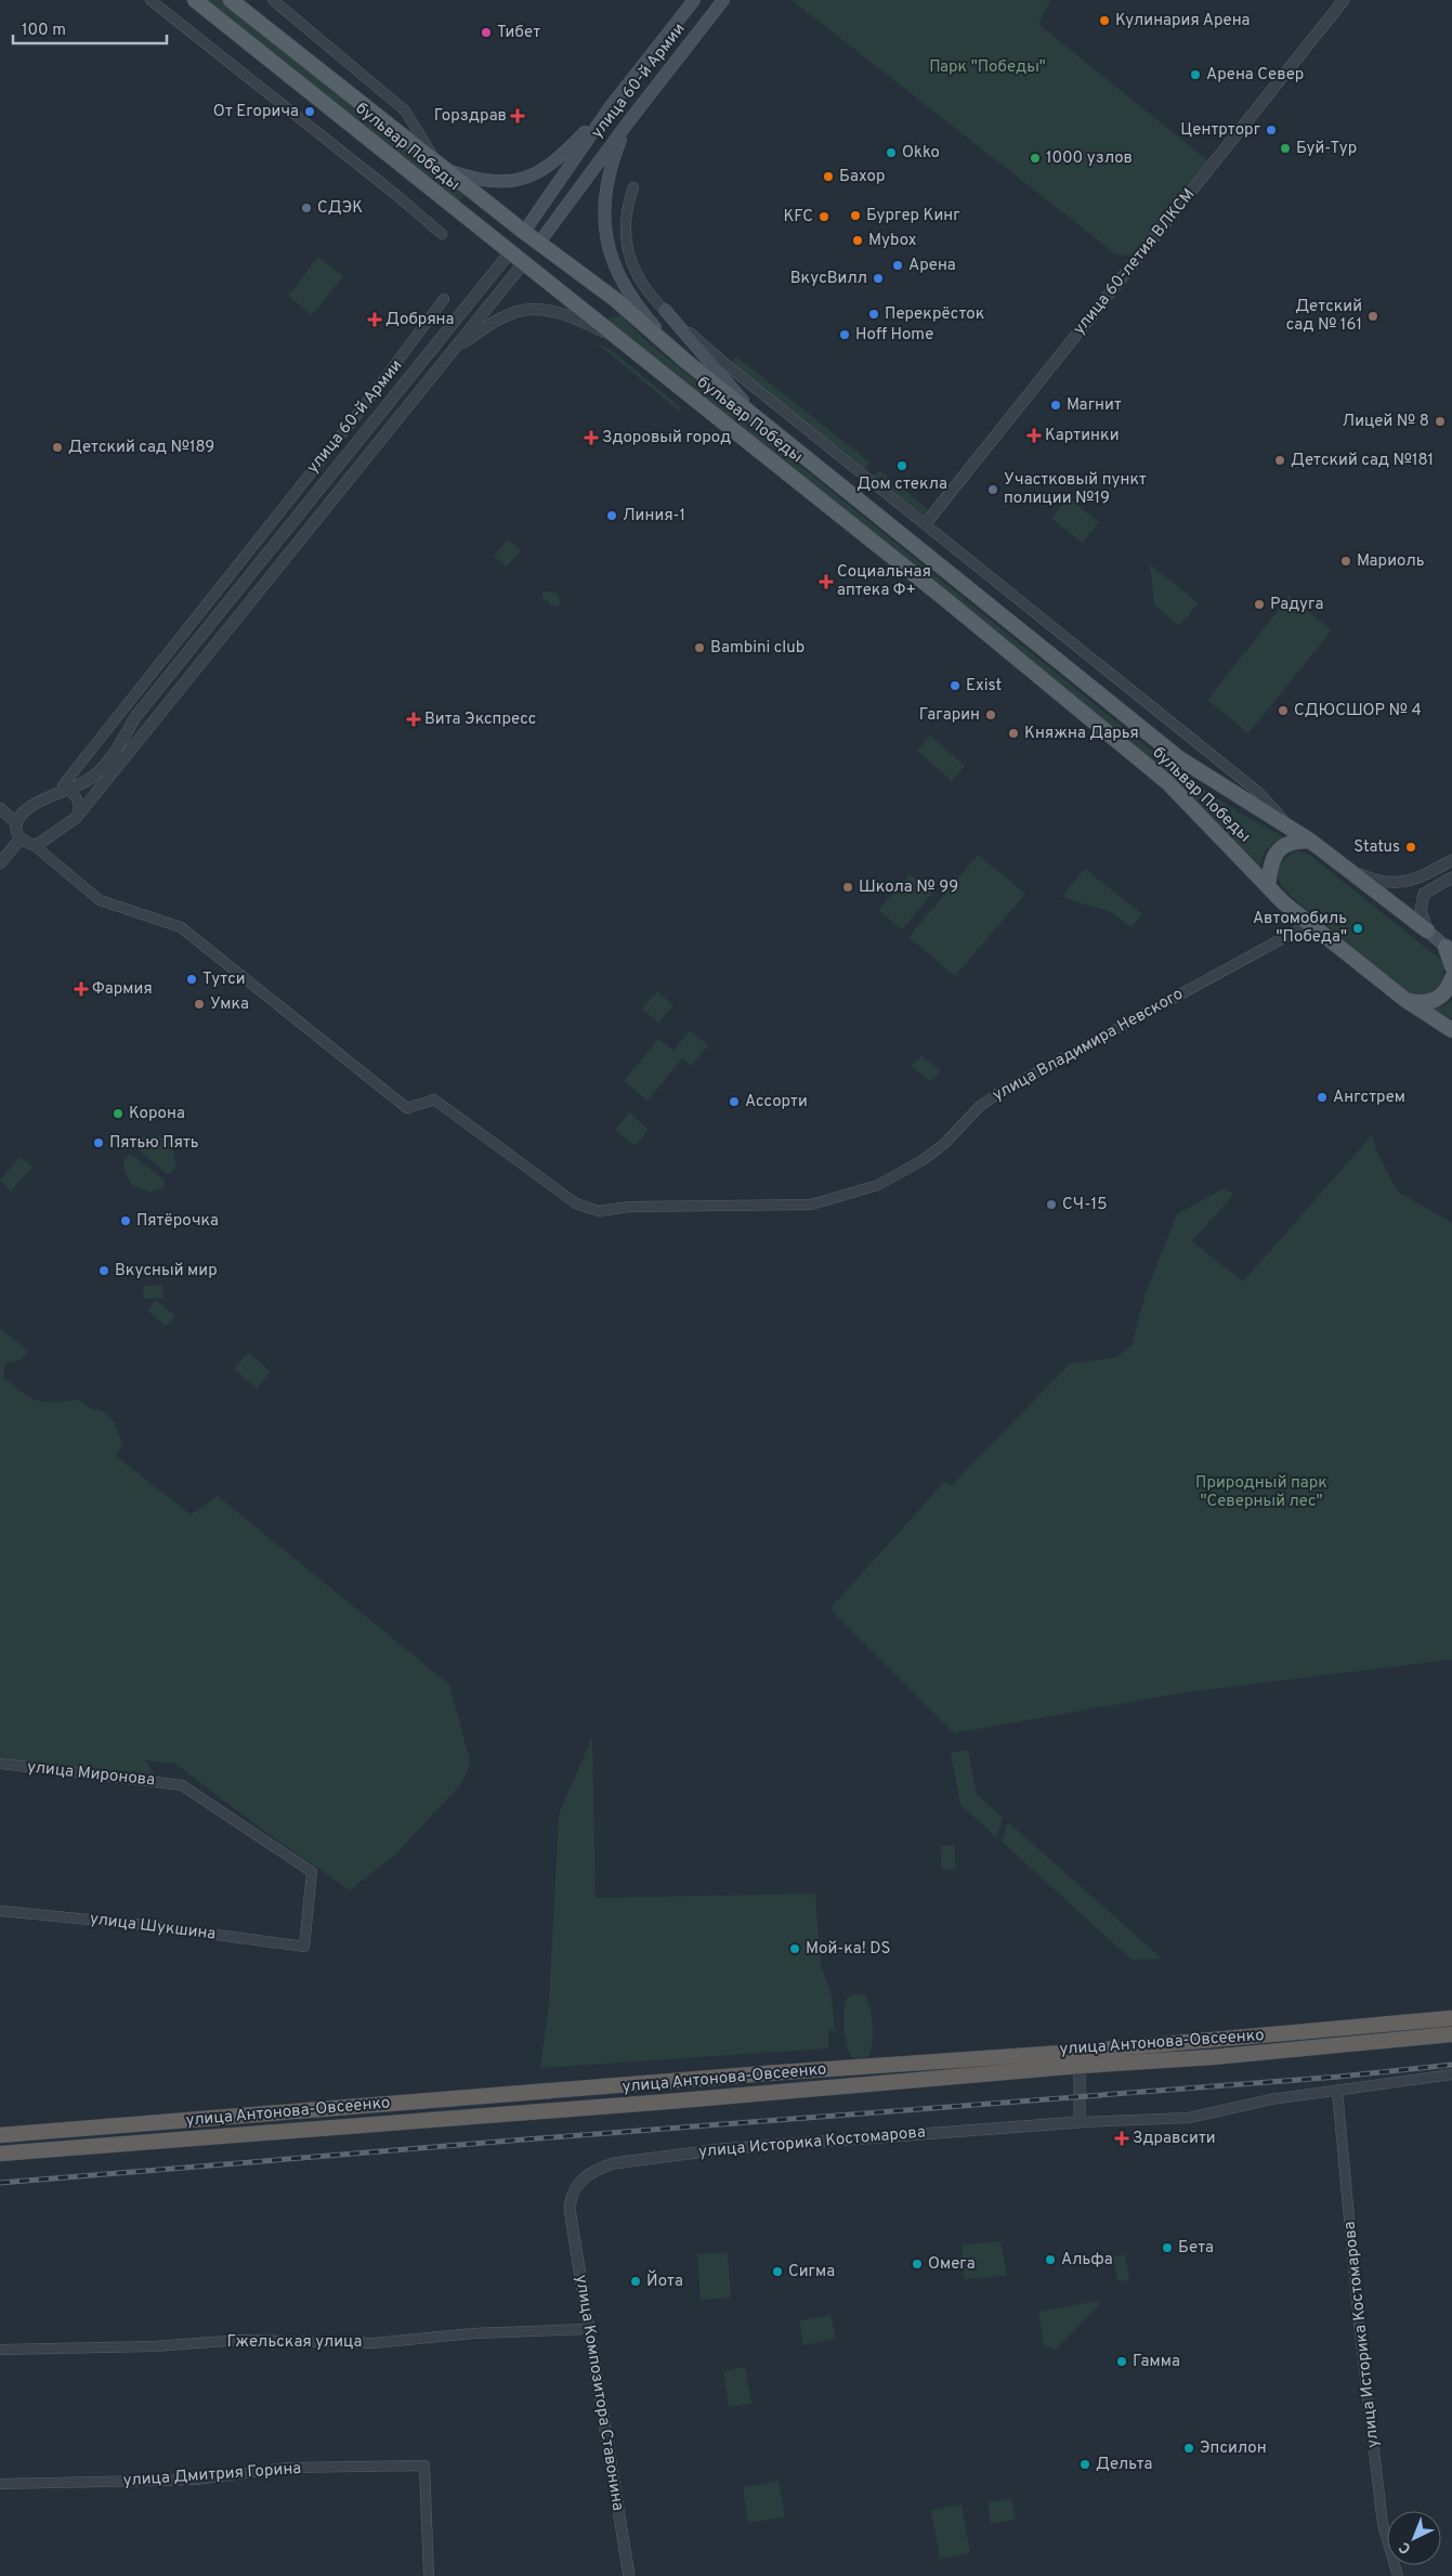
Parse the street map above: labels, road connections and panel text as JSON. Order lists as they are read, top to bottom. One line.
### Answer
{"streets":{"highway":["улица Антонова-Овсеенко"],"main road":["улица 60-й Армии","бульвар Победы"],"street":["улица 60-летия ВЛКСМ","улица Владимира Невского","улица Миронова","улица Шукшина","улица Историка Костомарова","Гжельская улица","улица Композитора Ставонина","улица Дмитрия Горина"]},"crossings":[["улица 60-й Армии","бульвар Победы"],["бульвар Победы","улица Владимира Невского"],["улица Миронова","улица Шукшина"],["улица Историка Костомарова","улица Композитора Ставонина"],["Гжельская улица","улица Композитора Ставонина"]],"parks":["Парк \"Победы\"","Природный парк \"Северный лес\""],"places":{"other":["Кулинария Арена","Тибет","Арена Север","От Егорича","Центрторг","Буй-Тур","Okko","1000 узлов","Бахор","СДЭК","Бургер Кинг","KFC","Mybox","Арена","ВкусВилл","Перекрёсток","Детский сад № 161","Hoff Home","Магнит","Лицей № 8","Детский сад №189","Детский сад №181","Дом стекла","Участковый пункт полиции №19","Линия-1","Мариоль","Радуга","Bambini club","Exist","СДЮСШОР № 4","Гагарин","Княжна Дарья","Status","Школа № 99","Автомобиль \"Победа\"","Тутси","Умка","Ангстрем","Ассорти","Корона","Пятью Пять","СЧ-15","Пятёрочка","Вкусный мир","Мой-ка! DS","Бета","Альфа","Омега","Сигма","Йота","Гамма","Эпсилон","Дельта"],"health":["Горздрав","Добряна","Картинки","Здоровый город","Социальная аптека Ф+","Вита Экспресс","Фармия","Здравсити"]},"scale_bar":"100 m","north":"bottom left"}
